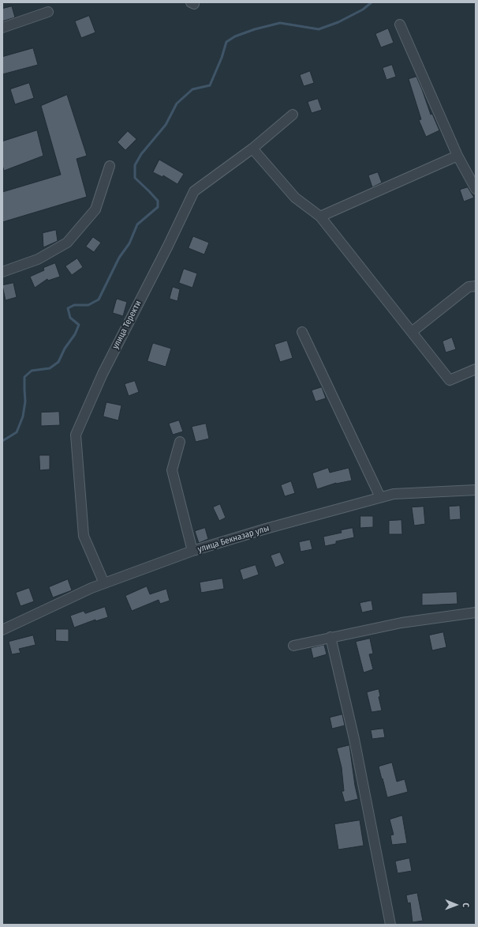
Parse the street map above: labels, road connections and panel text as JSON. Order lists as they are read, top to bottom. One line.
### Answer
{"streets":{"street":["улица Теректи","улица Бекназар улы"]},"crossings":[["улица Теректи","улица Бекназар улы"]],"north":"right"}
